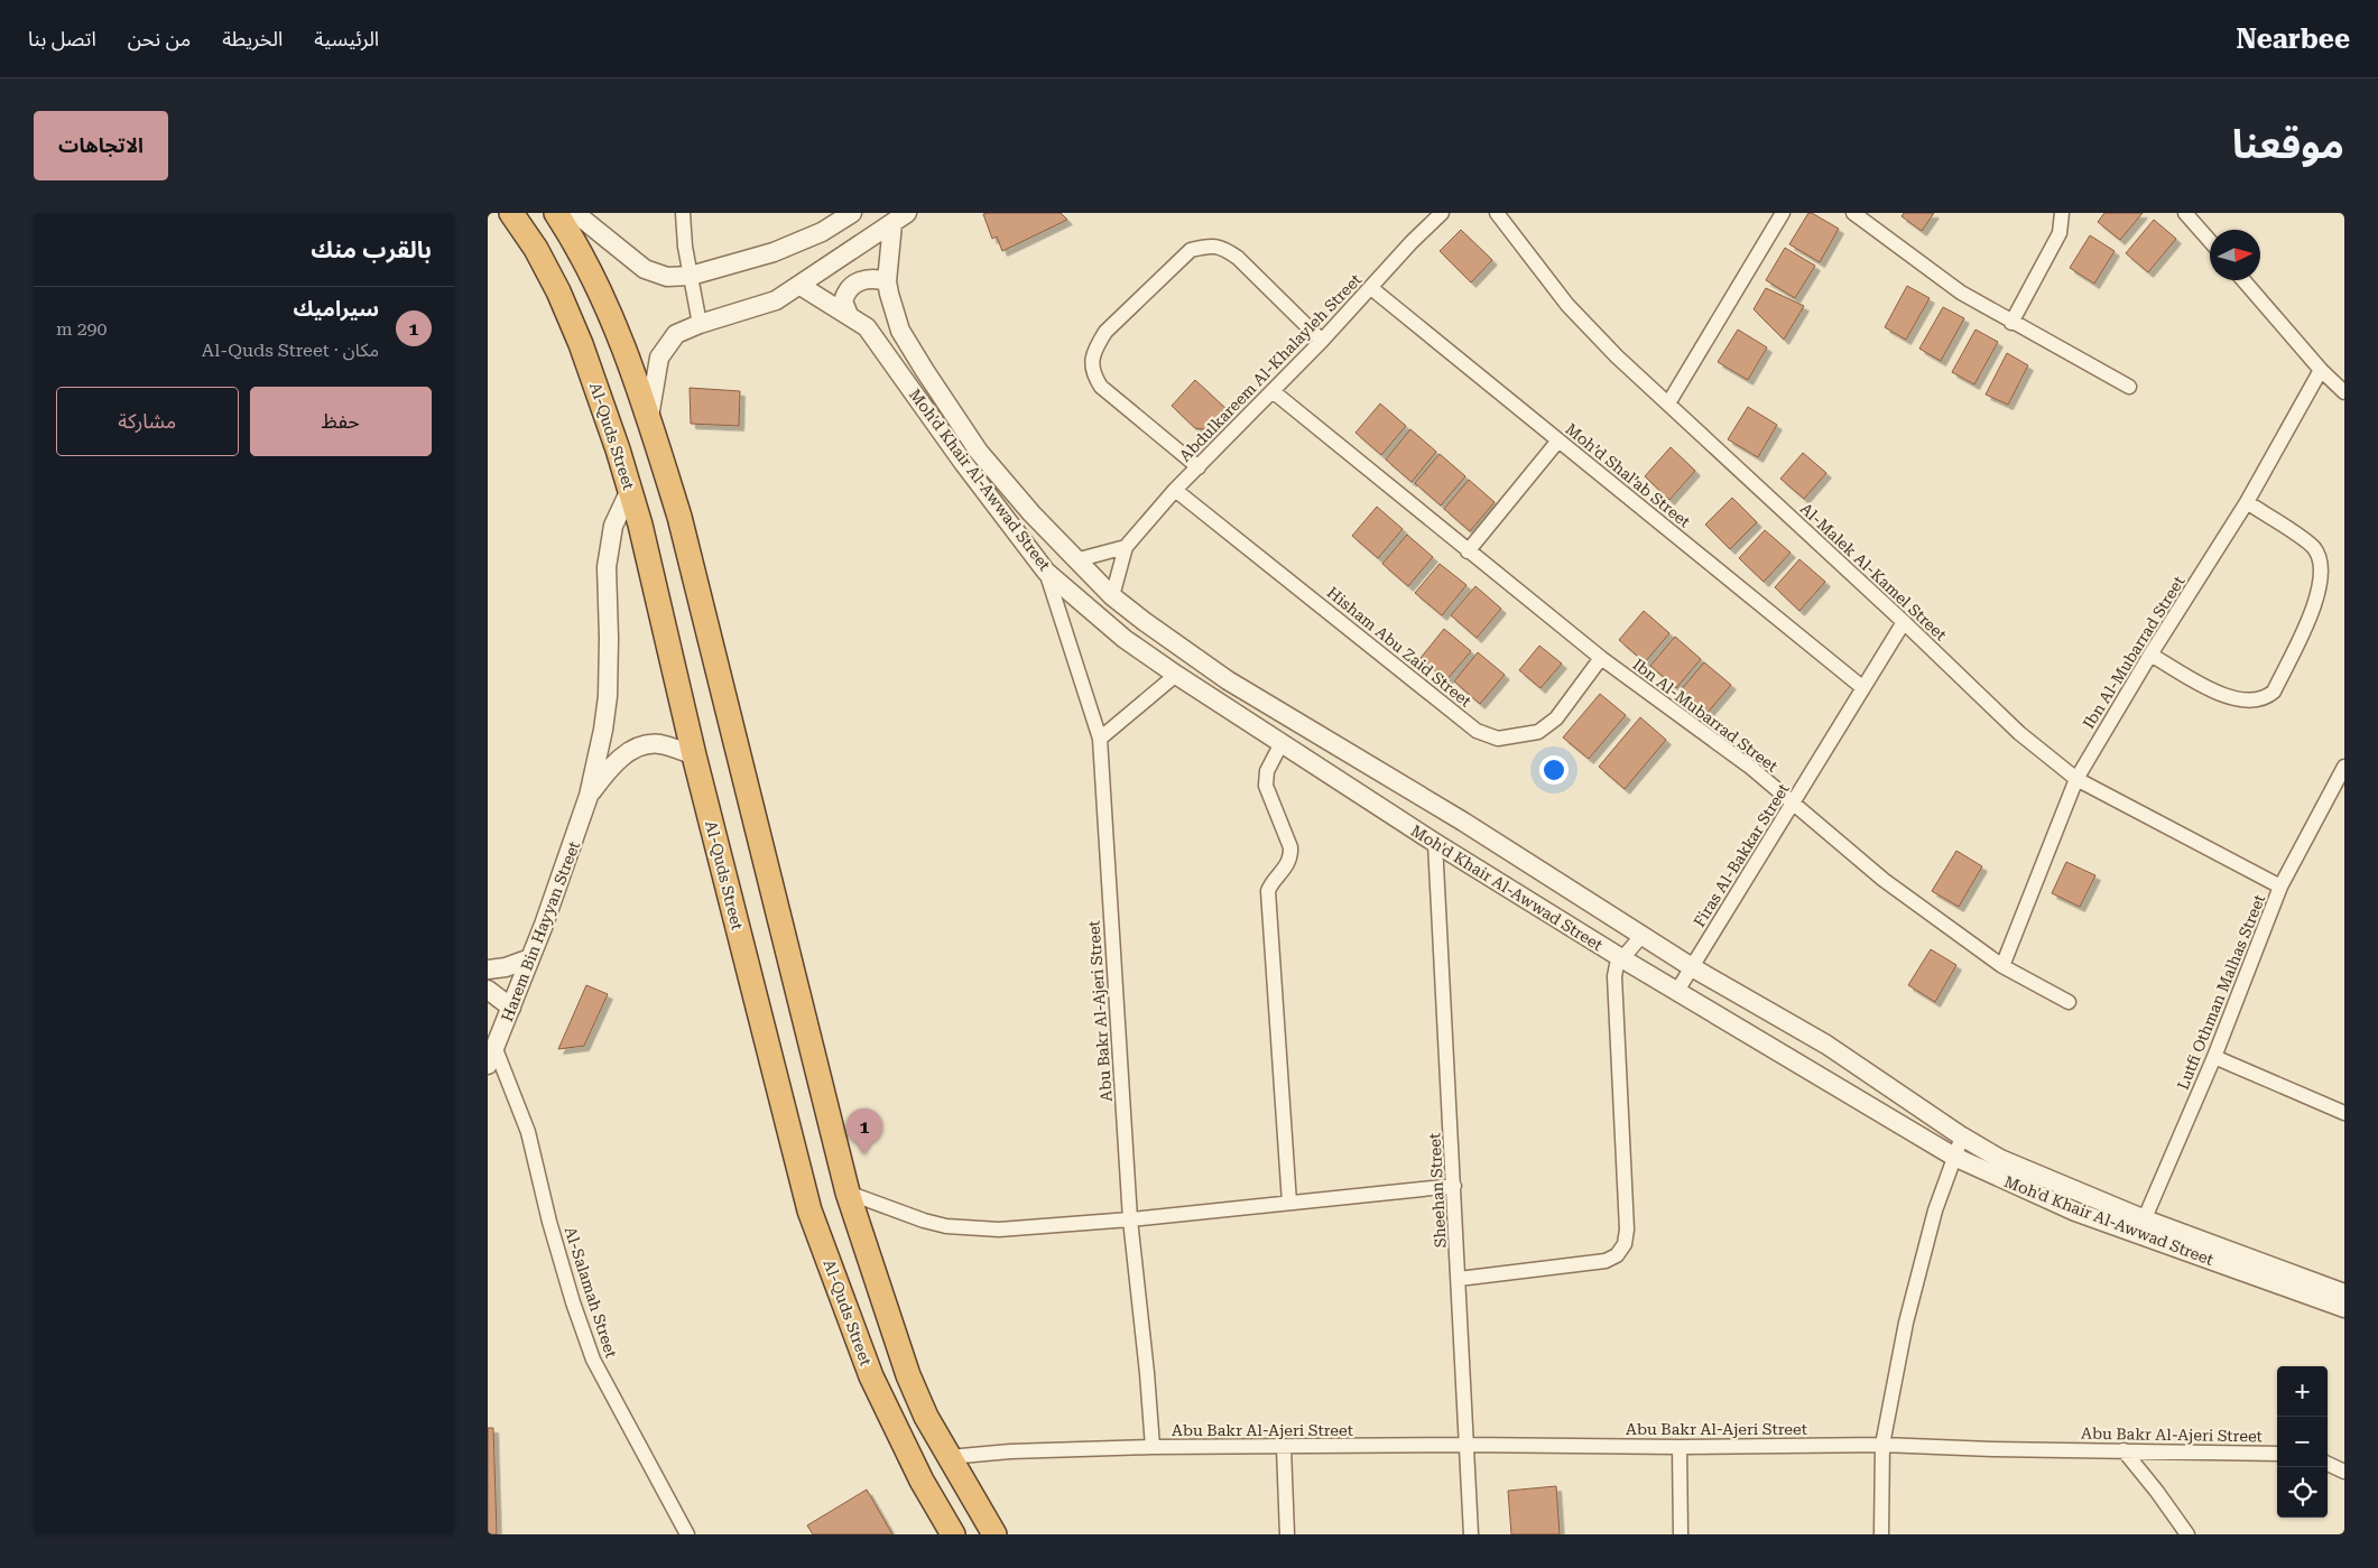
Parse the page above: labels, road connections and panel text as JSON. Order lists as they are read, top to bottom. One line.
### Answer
{"streets":{"highway":["Al-Quds Street"],"street":["Abdulkareem Al-Khalayleh Street","Moh’d Shal’ab Street","Moh'd Khair Al-Awwad Street","Al-Malek Al-Kamel Street","Hisham Abu Zaid Street","Ibn Al-Mubarrad Street","Firas Al-Bakkar Street","Harem Bin Hayyan Street","Lutfi Othman Malhas Street","Abu Bakr Al-Ajeri Street","Sheehan Street","Al-Salamah Street"]},"crossings":[["Abdulkareem Al-Khalayleh Street","Moh’d Shal’ab Street"],["Abdulkareem Al-Khalayleh Street","Moh'd Khair Al-Awwad Street"],["Abdulkareem Al-Khalayleh Street","Hisham Abu Zaid Street"],["Abdulkareem Al-Khalayleh Street","Ibn Al-Mubarrad Street"],["Al-Quds Street","Harem Bin Hayyan Street"],["Moh’d Shal’ab Street","Firas Al-Bakkar Street"],["Moh'd Khair Al-Awwad Street","Firas Al-Bakkar Street"],["Moh'd Khair Al-Awwad Street","Lutfi Othman Malhas Street"],["Moh'd Khair Al-Awwad Street","Abu Bakr Al-Ajeri Street"],["Moh'd Khair Al-Awwad Street","Sheehan Street"],["Al-Malek Al-Kamel Street","Ibn Al-Mubarrad Street"],["Al-Malek Al-Kamel Street","Firas Al-Bakkar Street"],["Al-Malek Al-Kamel Street","Lutfi Othman Malhas Street"],["Hisham Abu Zaid Street","Ibn Al-Mubarrad Street"],["Ibn Al-Mubarrad Street","Firas Al-Bakkar Street"],["Harem Bin Hayyan Street","Al-Salamah Street"],["Abu Bakr Al-Ajeri Street","Sheehan Street"]],"north":"right","page":{"header":"Nearbee","nav":["الرئيسية","الخريطة","من نحن","اتصل بنا"],"title":"موقعنا","buttons":["الاتجاهات",["حفظ","مشاركة"]],"heading":"بالقرب منك","list":[{"mark":"1","name":"سيراميك","note":"مكان · Al-Quds Street","value":"290 m"}],"pins":"1","map_buttons":["+","−"]}}
